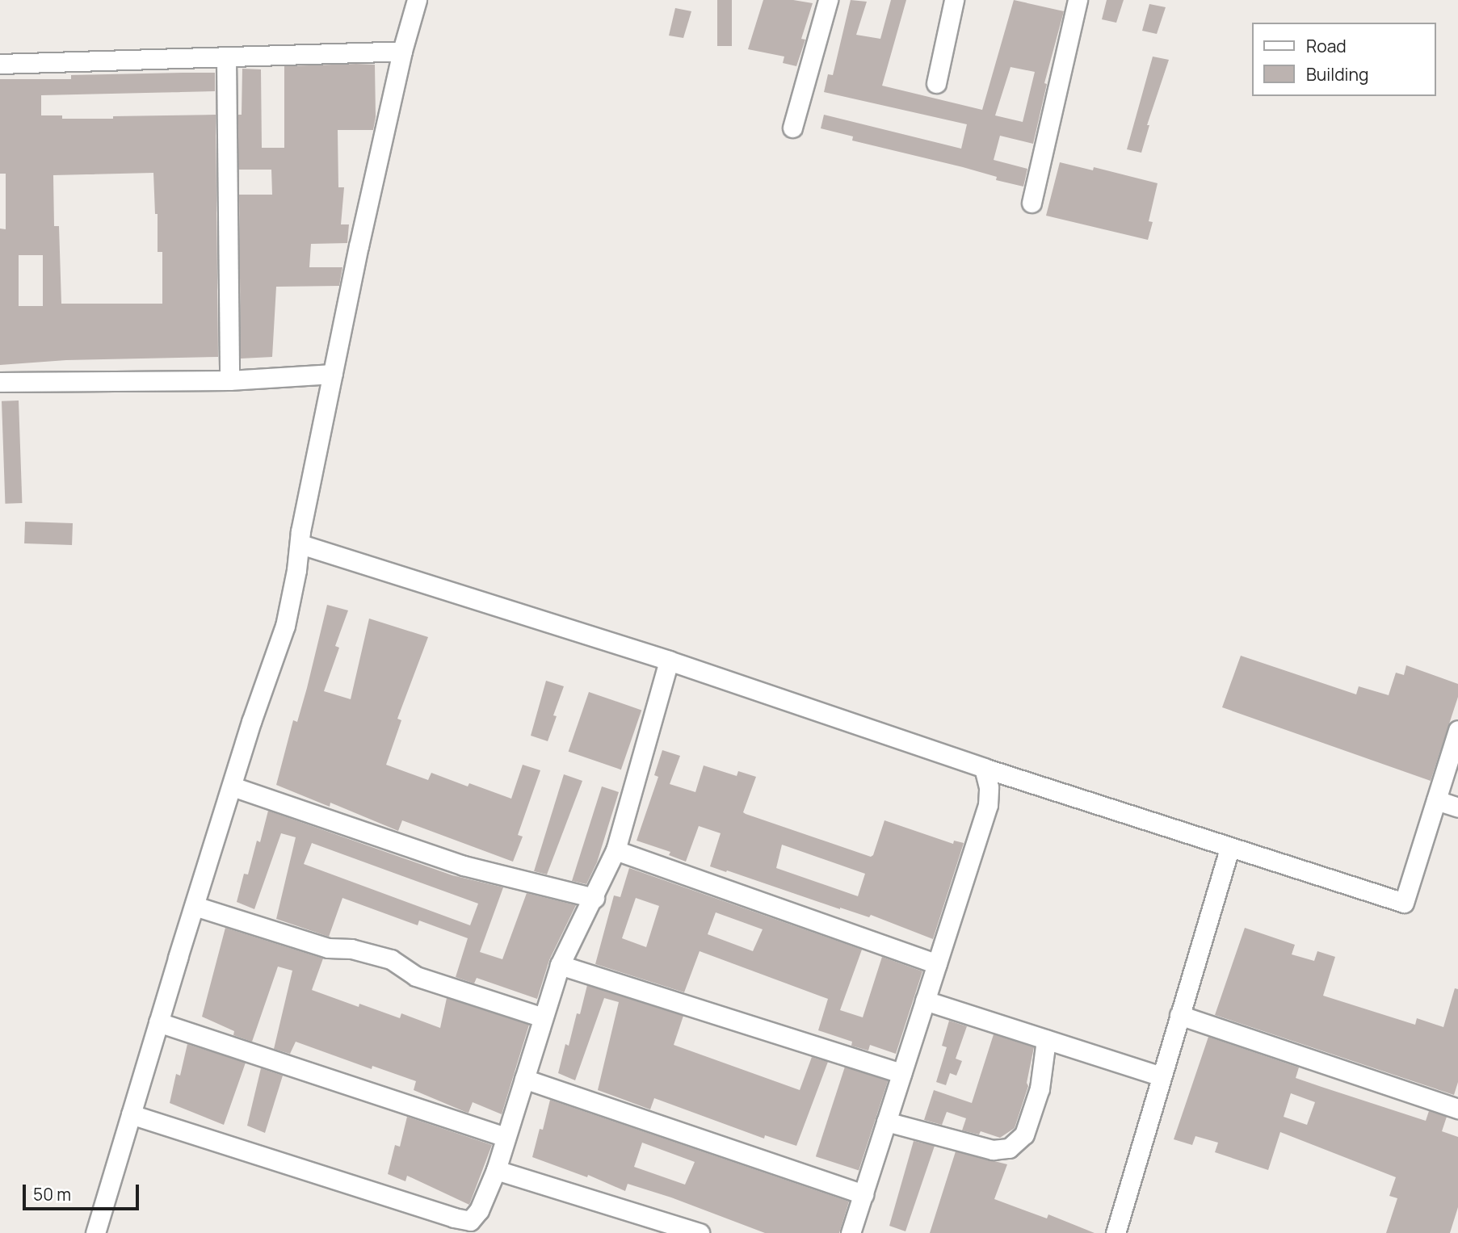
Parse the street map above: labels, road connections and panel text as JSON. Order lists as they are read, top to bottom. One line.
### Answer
{"legend":["Road","Building"],"scale_bar":"50 m"}
